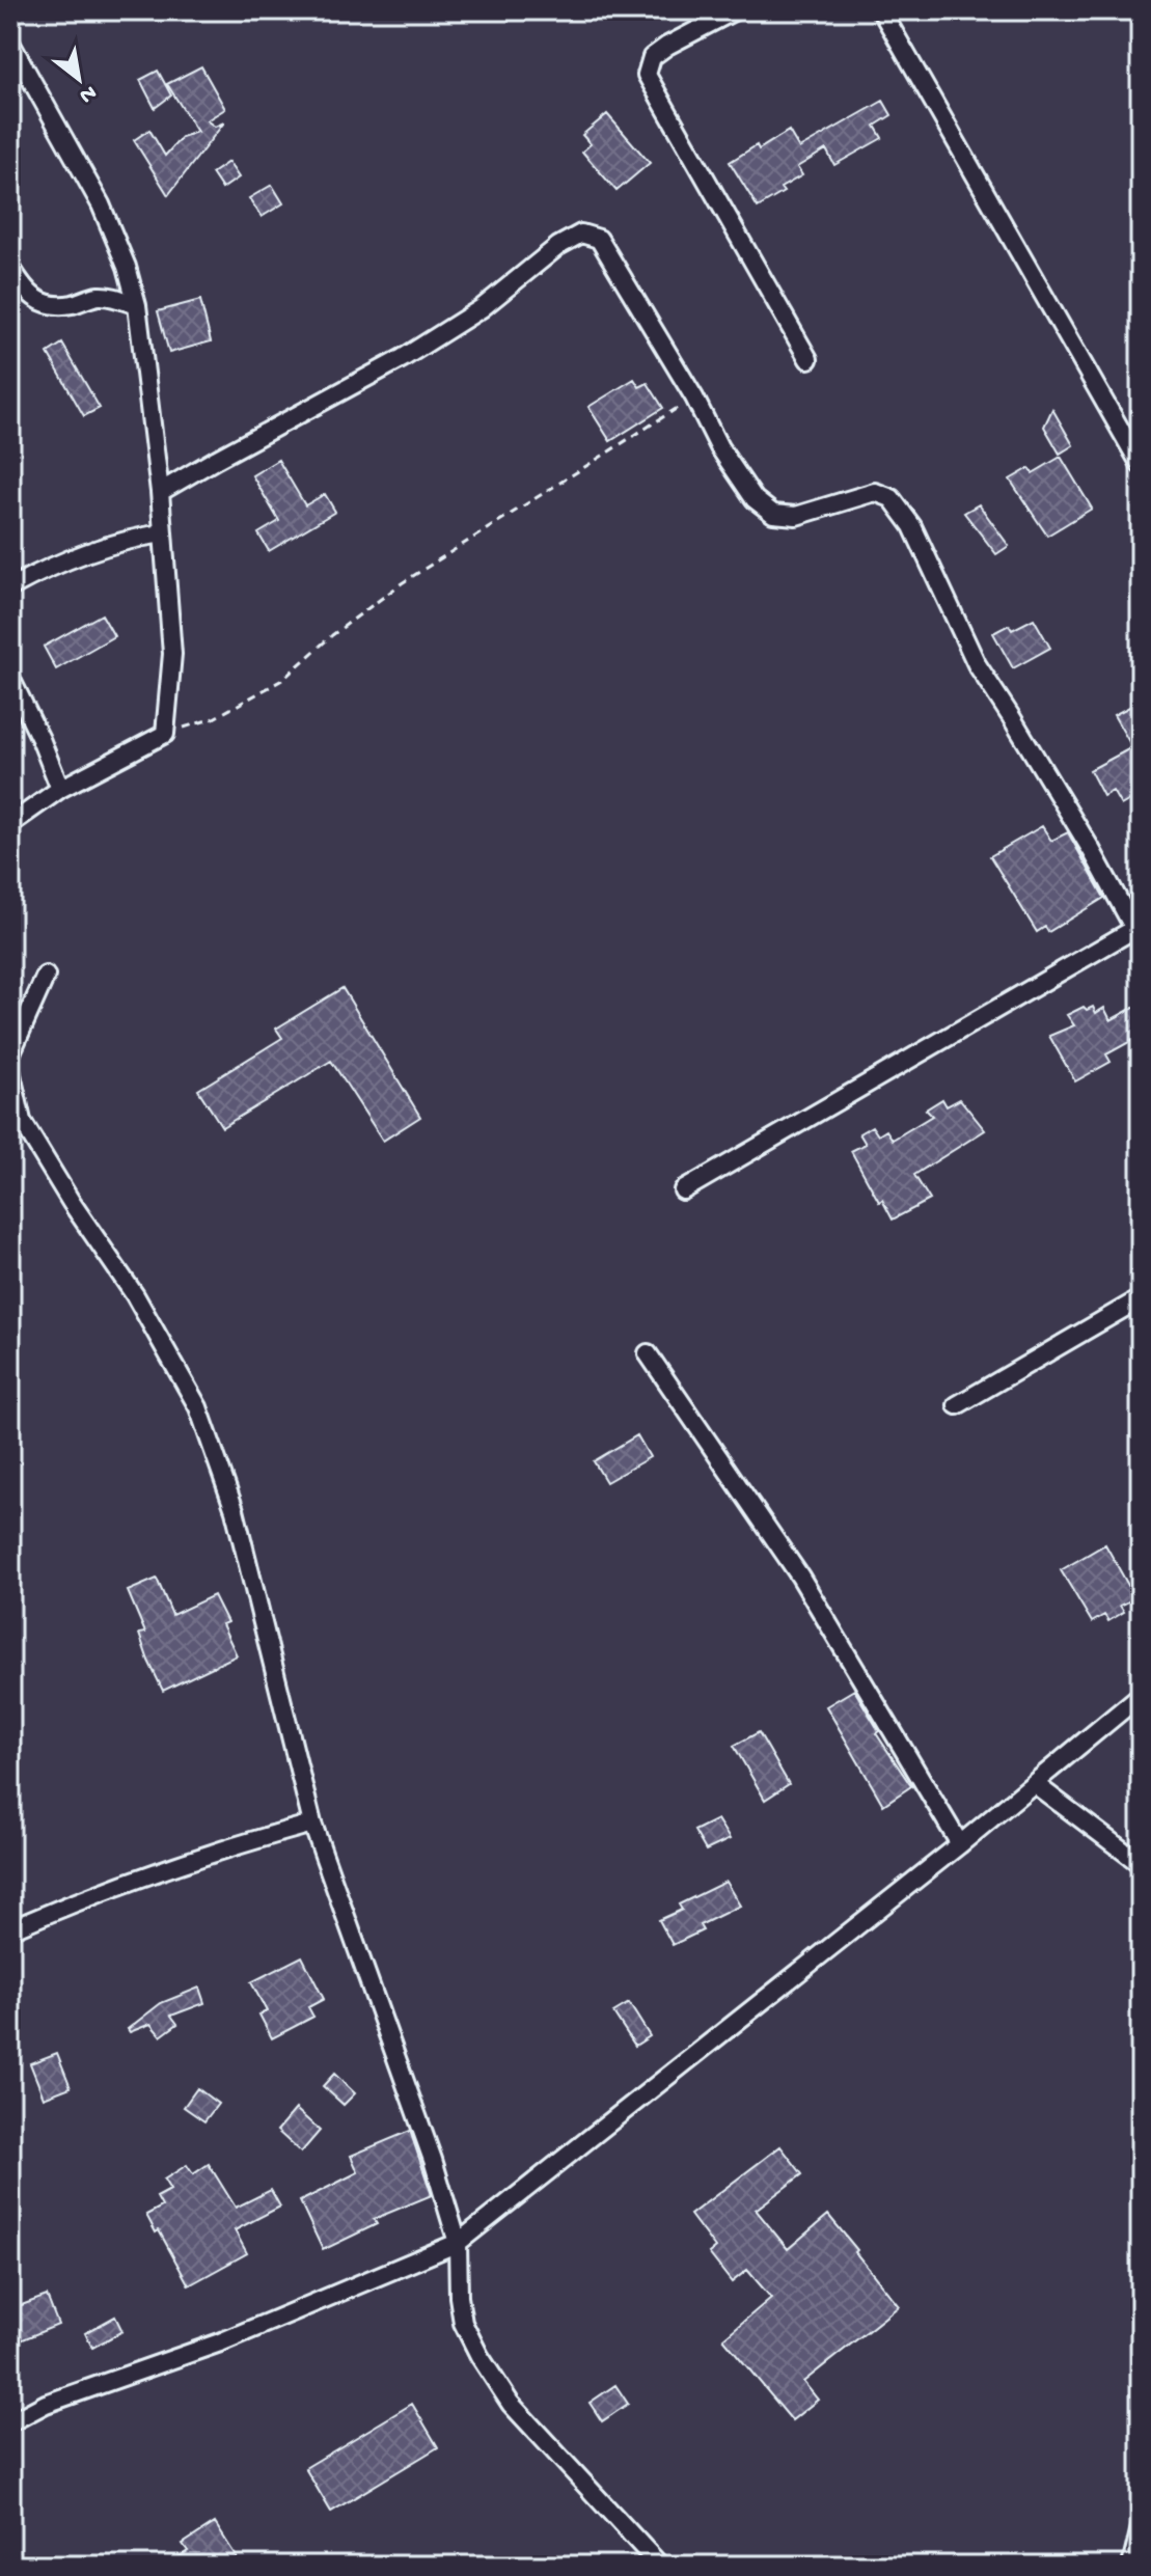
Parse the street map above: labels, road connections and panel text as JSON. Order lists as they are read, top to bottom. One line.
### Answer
{"north":"bottom right"}
